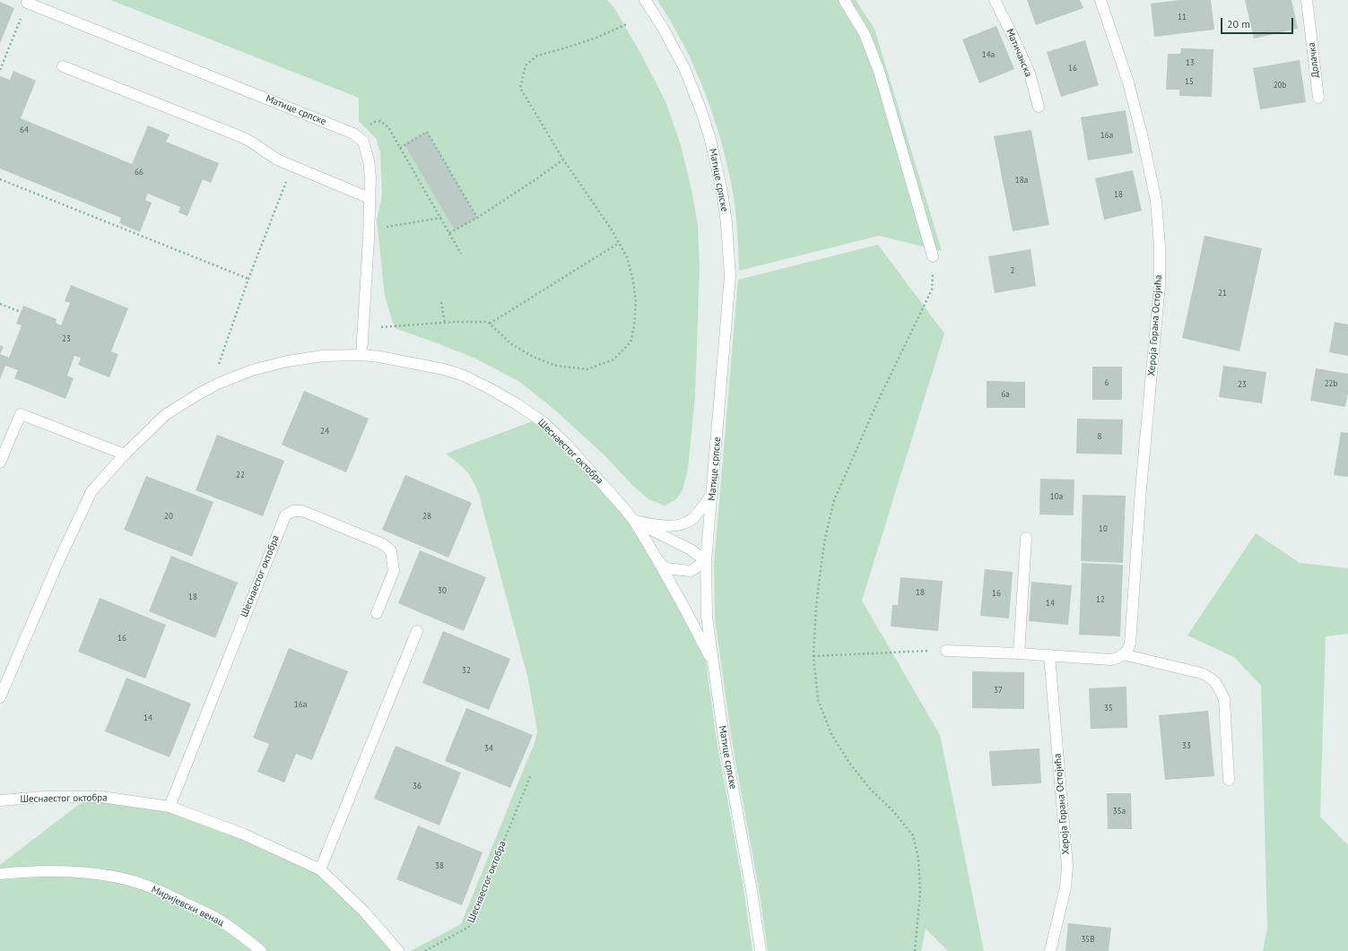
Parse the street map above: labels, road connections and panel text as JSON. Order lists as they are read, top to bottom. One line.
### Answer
{"streets":{"street":["Матичанска","Долачка","Матице српске","Хероја Горана Остојића","Шеснаестог октобра","Миријевски венац"]},"crossings":[["Матице српске","Шеснаестог октобра"]],"house_numbers":["11","14a","13","16","15","20b","64","16a","66","18a","18","2","21","23","6","22b","23","6a","24","8","22","10a","20","28","10","30","18","16","18","12","14","16","32","37","16a","35","14","33","34","36","35a","38","35B"],"scale_bar":"20 m"}
